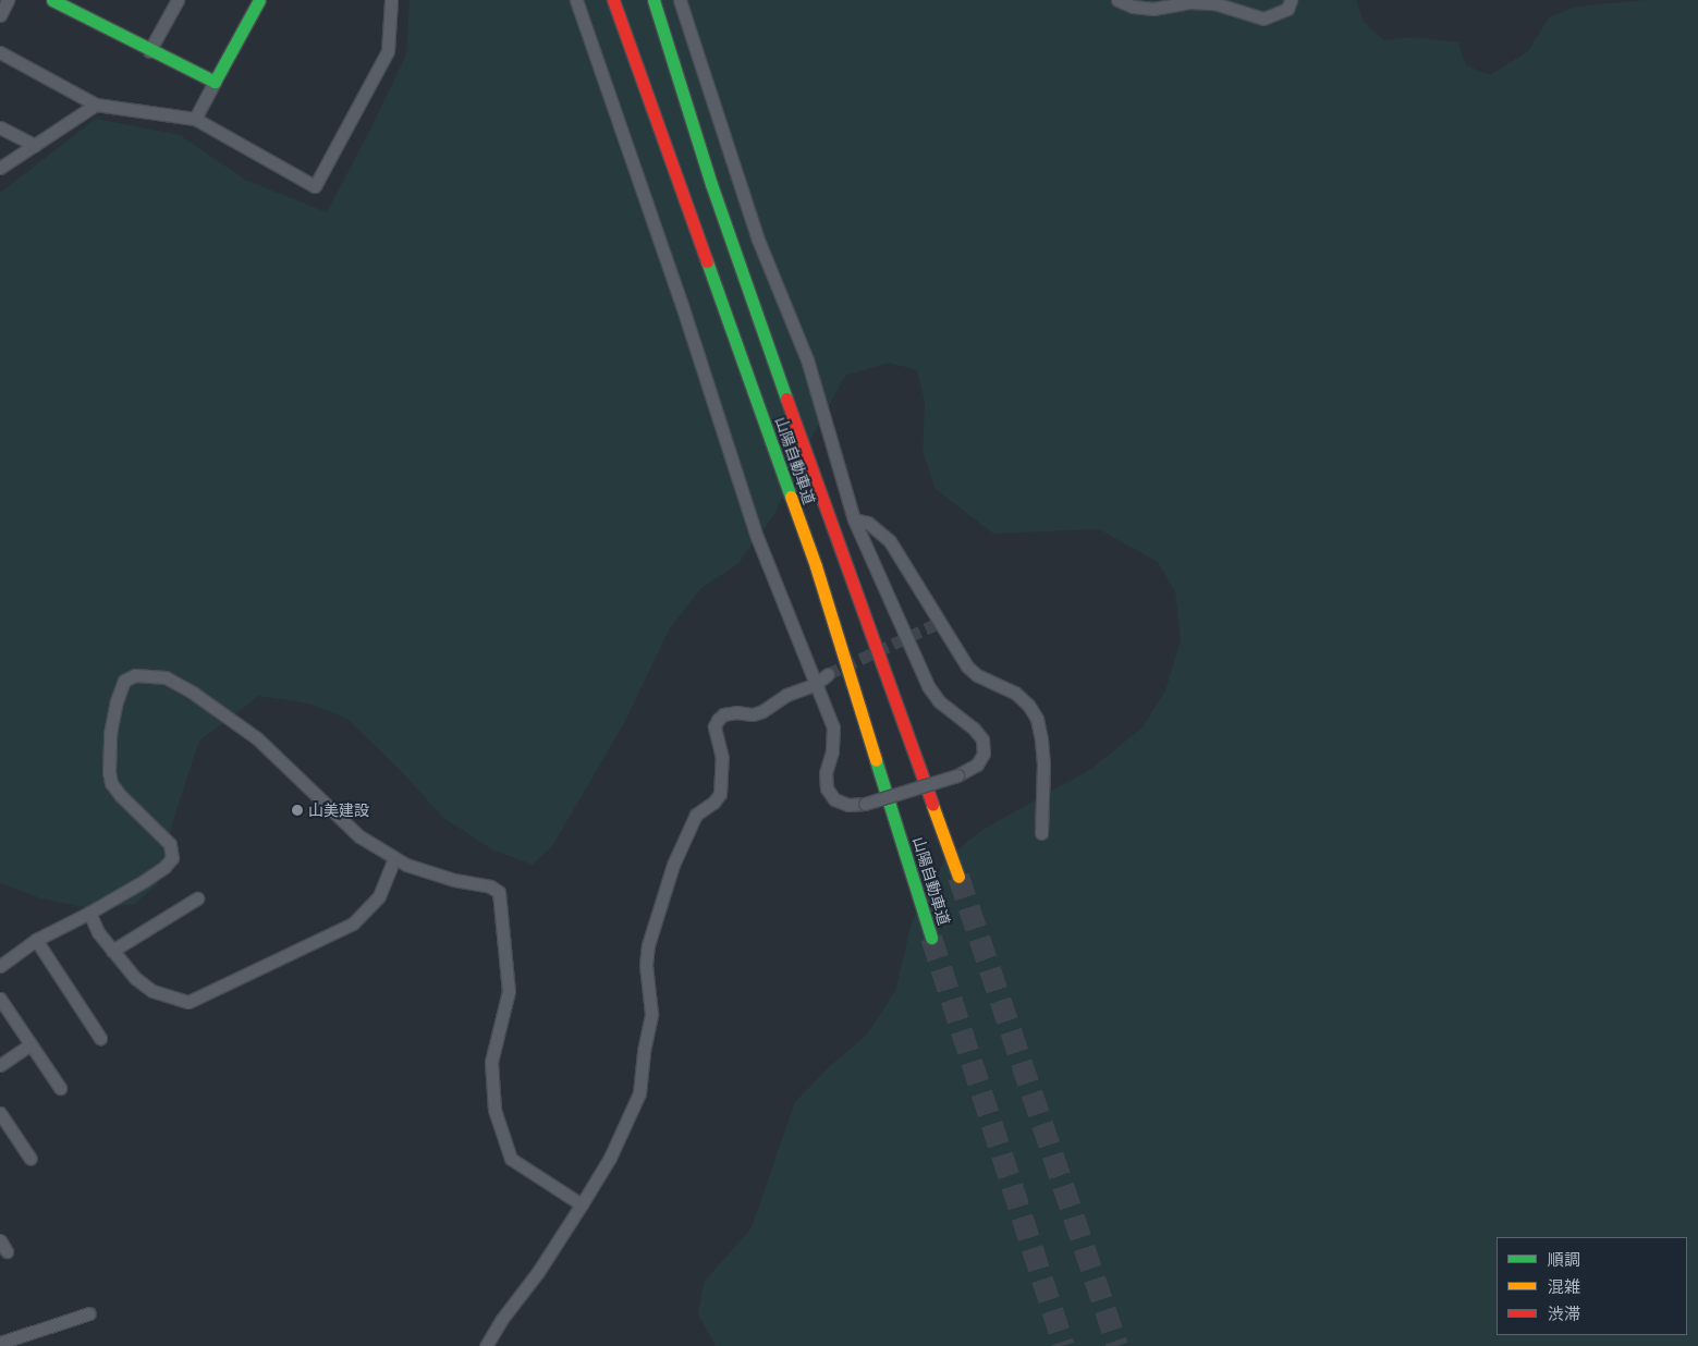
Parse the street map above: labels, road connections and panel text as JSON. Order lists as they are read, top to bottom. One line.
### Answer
{"streets":{"main road":["山陽自動車道"]},"places":["山美建設"],"legend":["順調","混雑","渋滞"]}
